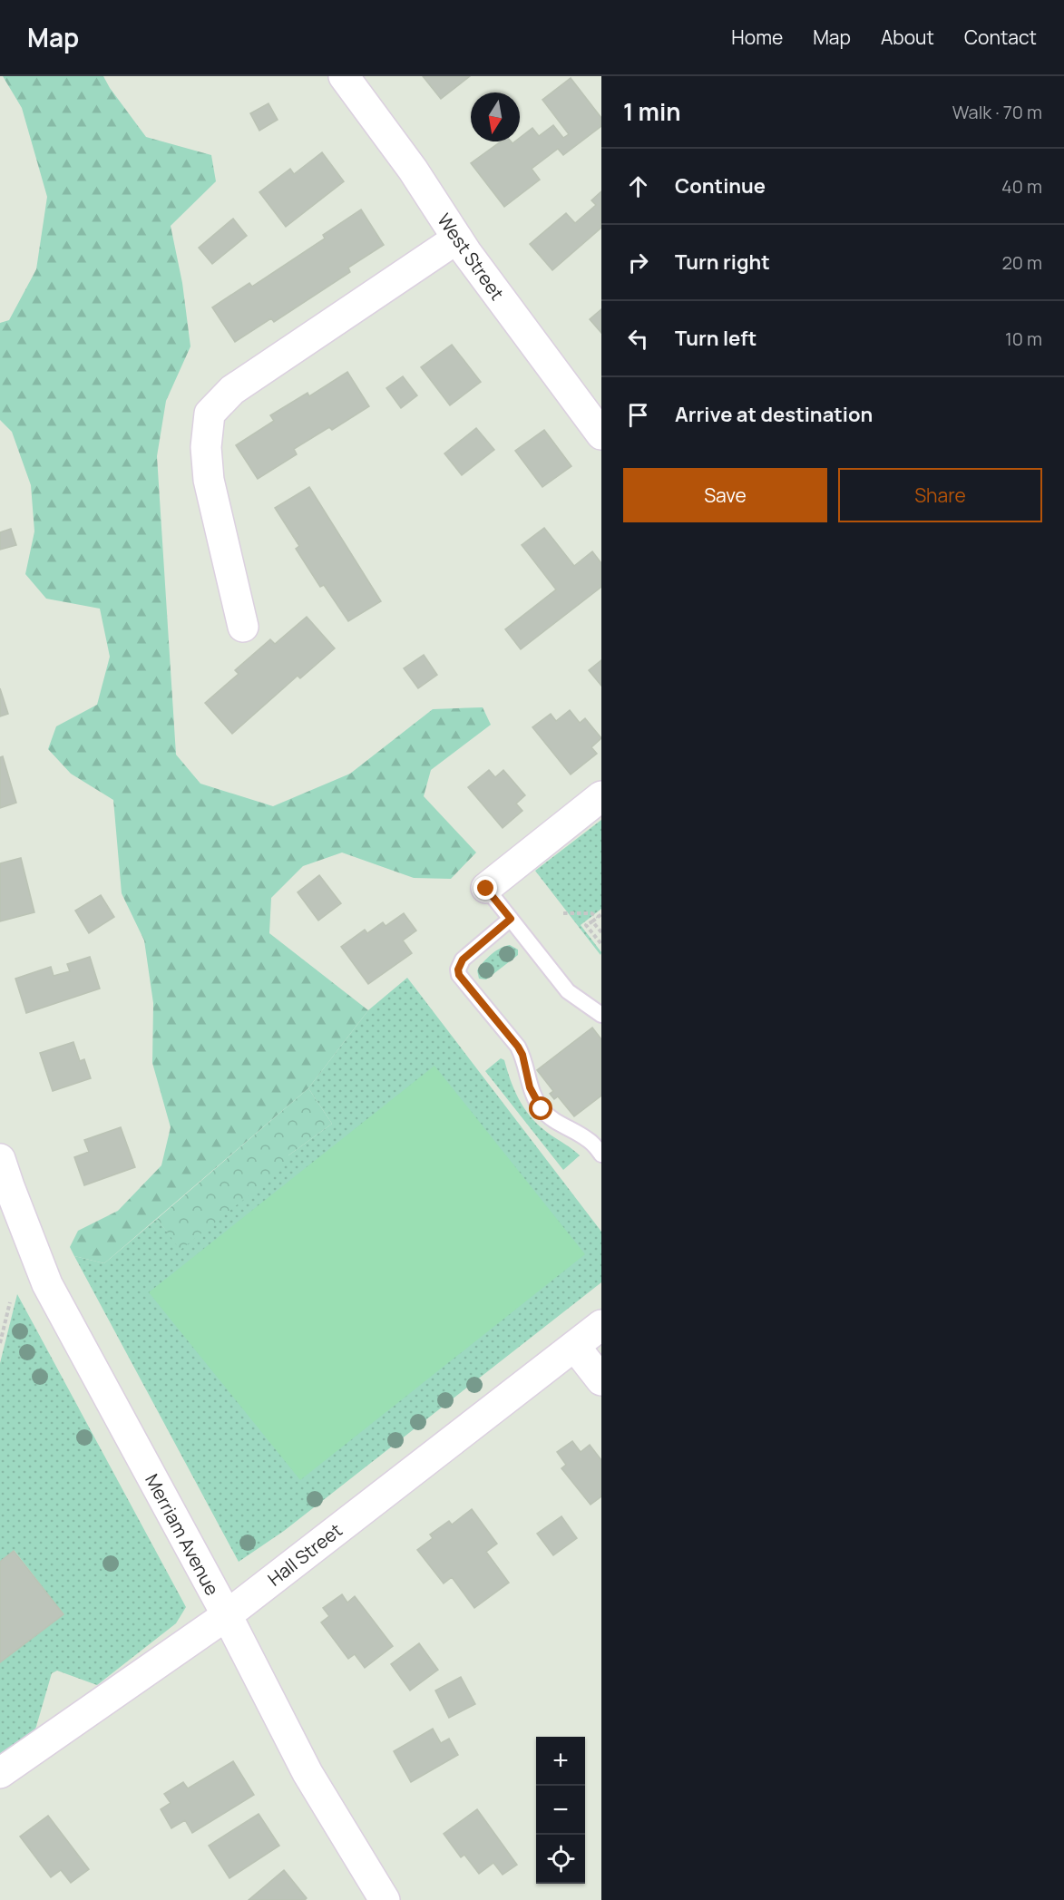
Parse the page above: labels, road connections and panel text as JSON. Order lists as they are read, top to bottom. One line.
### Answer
{"streets":{"street":["West Street","Merriam Avenue","Hall Street"]},"crossings":[["Merriam Avenue","Hall Street"]],"north":"bottom","page":{"header":"Map","nav":["Home","Map","About","Contact"],"heading":["1 min","Walk · 70 m"],"list":[["Continue","40 m"],["Turn right","20 m"],["Turn left","10 m"],"Arrive at destination"],"buttons":["Save","Share"],"map_buttons":["+","−"]}}
